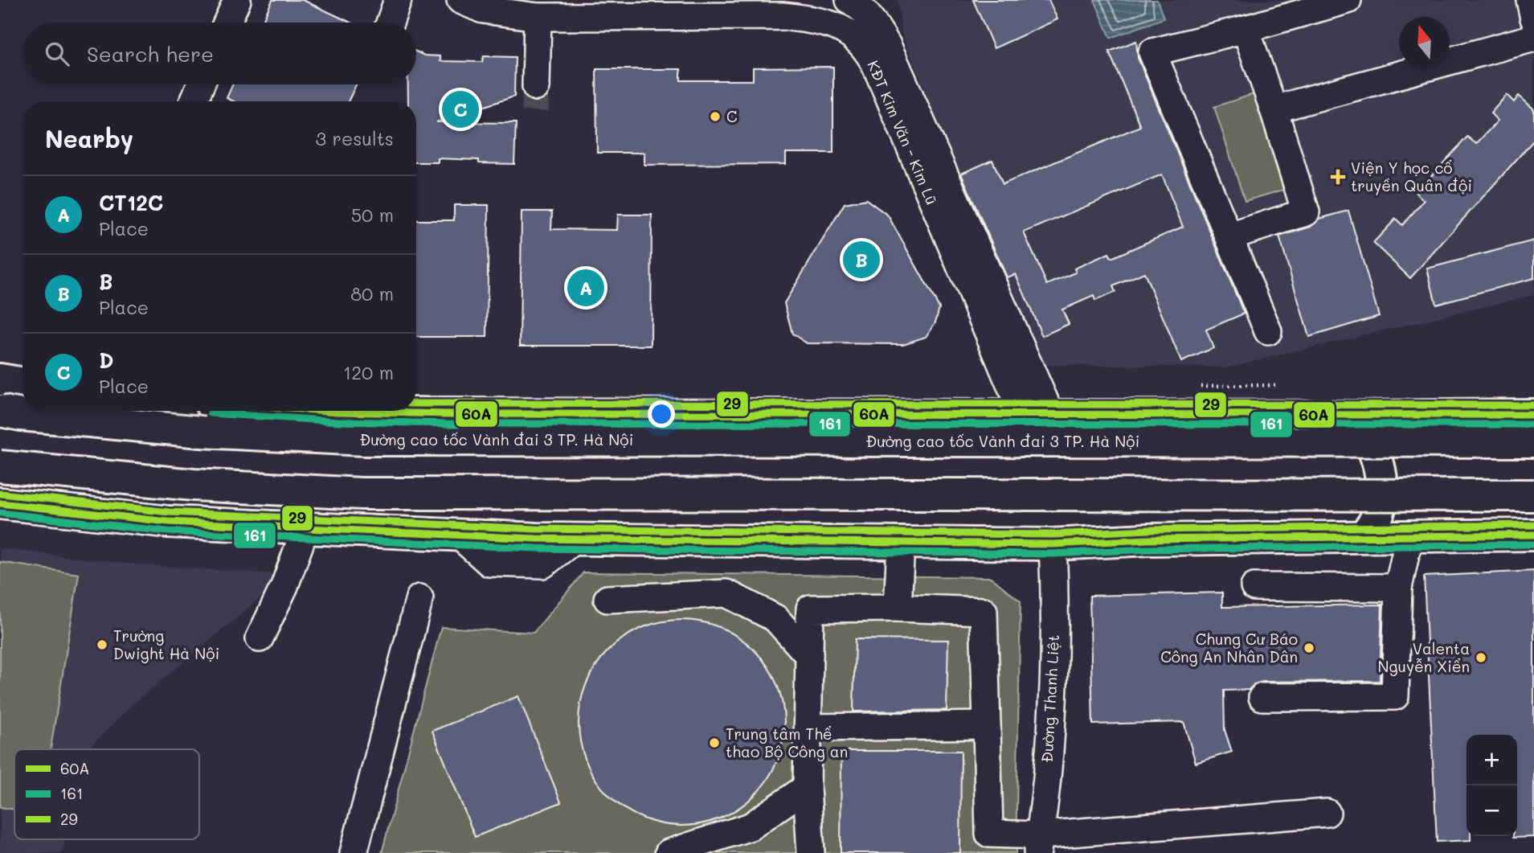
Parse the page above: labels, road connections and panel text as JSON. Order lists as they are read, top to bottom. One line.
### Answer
{"streets":{"main road":["Đường cao tốc Vành đai 3 TP. Hà Nội"],"street":["KĐT Kim Văn - Kim Lũ","Đường Thanh Liệt"]},"places":{"other":["C","Trường Dwight Hà Nội","Chung Cư Báo Công An Nhân Dân","Valenta Nguyễn Xiển","Trung tâm Thể thao Bộ Công an"],"health":["Viện Y học cổ truyền Quân đội"]},"lines":["transit line 29","transit line 60A","transit line 161"],"legend":["60A","161","29"],"north":"top","page":{"search":"Search here","pins":["C","B","A"],"heading":["Nearby","3 results"],"list":[{"mark":"A","name":"CT12C","note":"Place","value":"50 m"},{"mark":"B","name":"B","note":"Place","value":"80 m"},{"mark":"C","name":"D","note":"Place","value":"120 m"}],"map_buttons":["+","−"]}}
